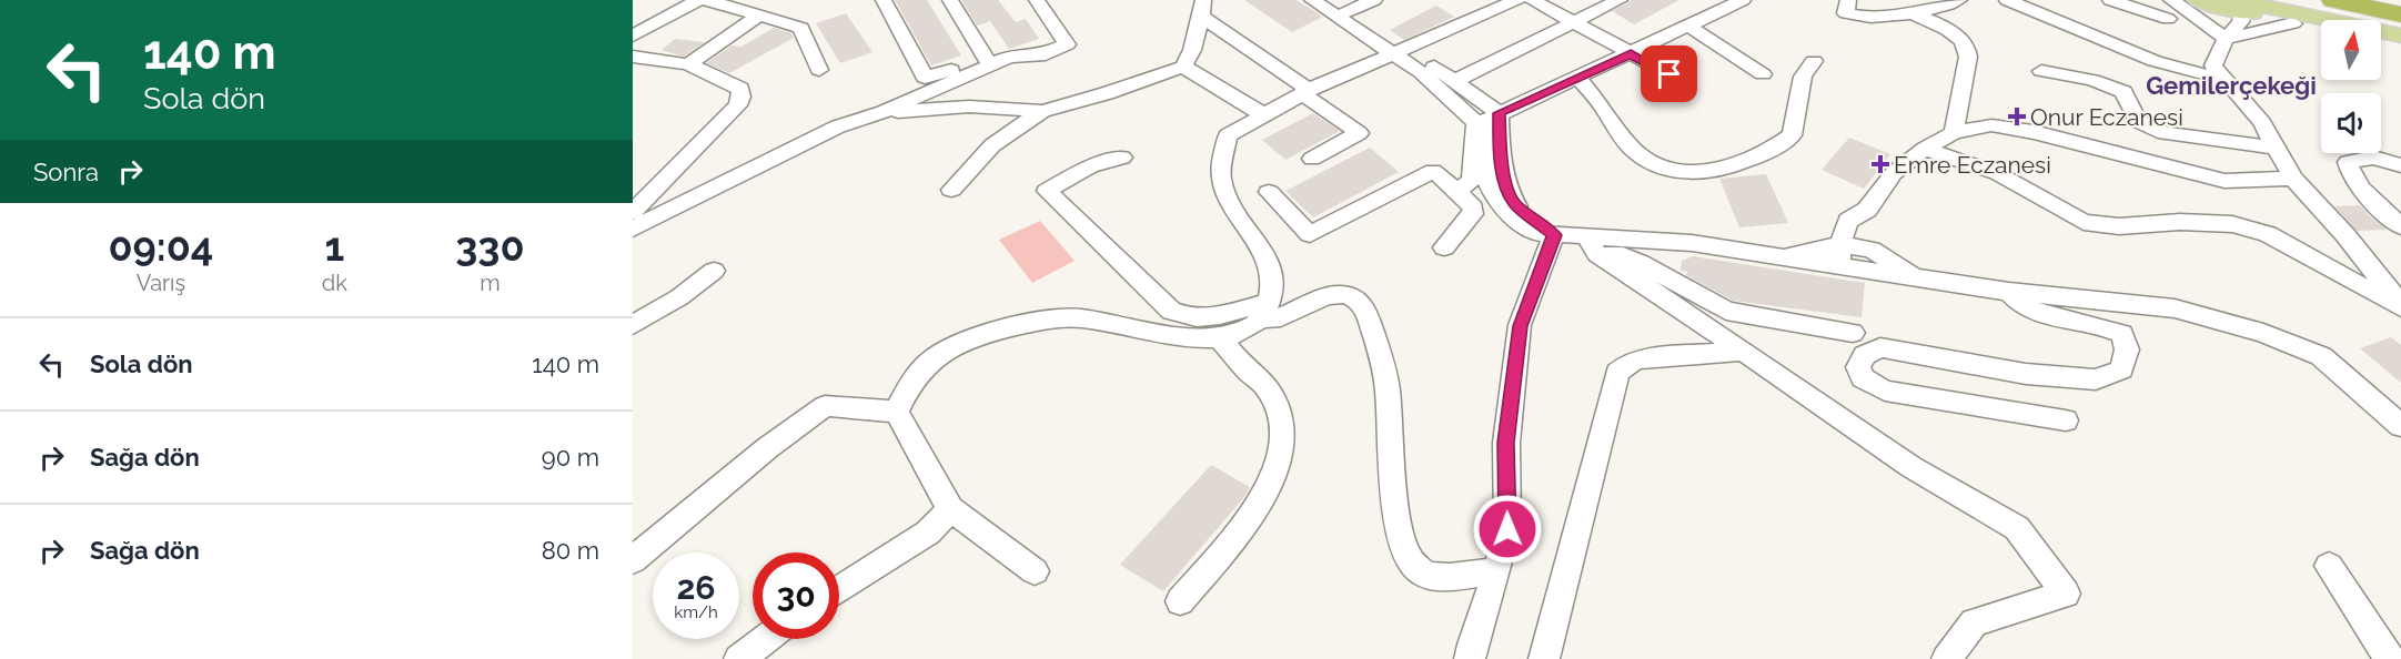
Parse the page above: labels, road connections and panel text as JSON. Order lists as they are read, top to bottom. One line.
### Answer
{"districts":["Gemilerçekeği"],"places":{"health":["Onur Eczanesi","Emre Eczanesi"]},"north":"top","page":{"turn":["140 m","Sola dön"],"then":"Sonra","eta":["09:04","Varış","1","dk","330","m"],"list":[{"name":"Sola dön","value":"140 m"},{"name":"Sağa dön","value":"90 m"},{"name":"Sağa dön","value":"80 m"}],"speed":"26 km/h","limit":"30"}}
